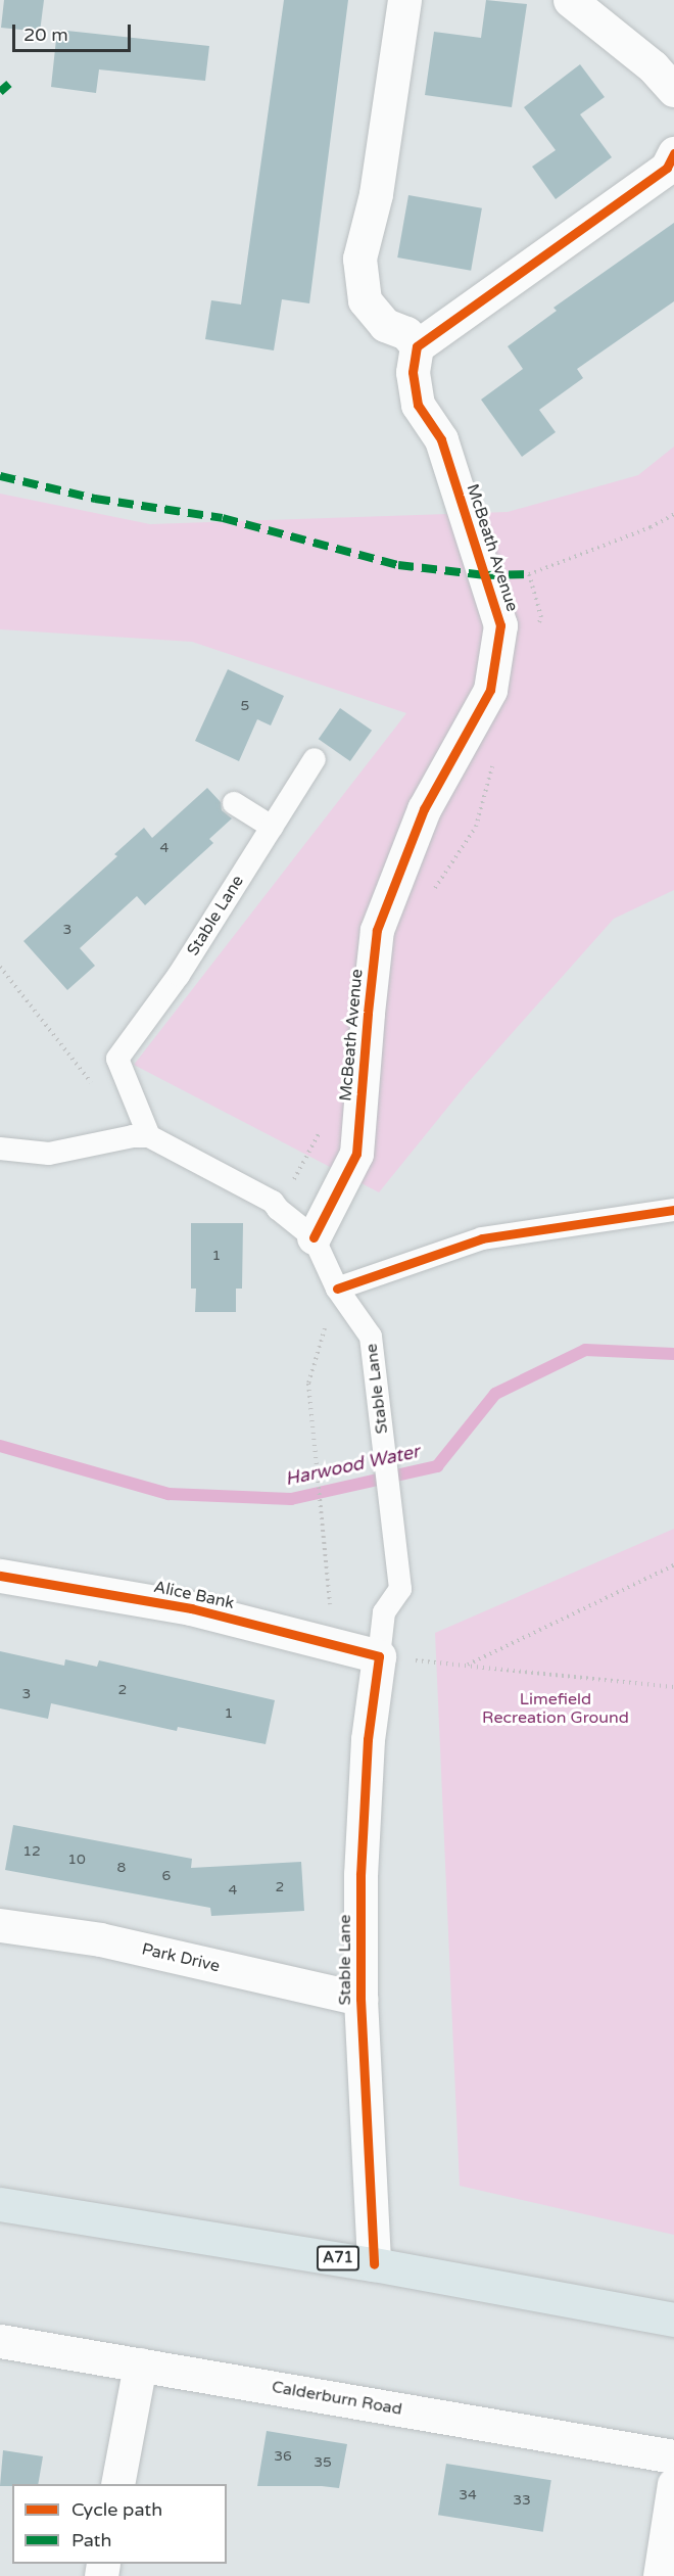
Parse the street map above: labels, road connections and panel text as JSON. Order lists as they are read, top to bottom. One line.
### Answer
{"streets":{"main road":["A71"],"street":["McBeath Avenue","Stable Lane","Alice Bank","Park Drive","Calderburn Road"]},"crossings":[["McBeath Avenue","Stable Lane"],["Stable Lane","Alice Bank"],["Stable Lane","Park Drive"],["Stable Lane","A71"]],"water":["Harwood Water"],"parks":["Limefield Recreation Ground"],"house_numbers":["5","4","3","1","2","3","1","12","10","8","6","2","4","36","35","34","33"],"legend":["Cycle path","Path"],"scale_bar":"20 m"}
